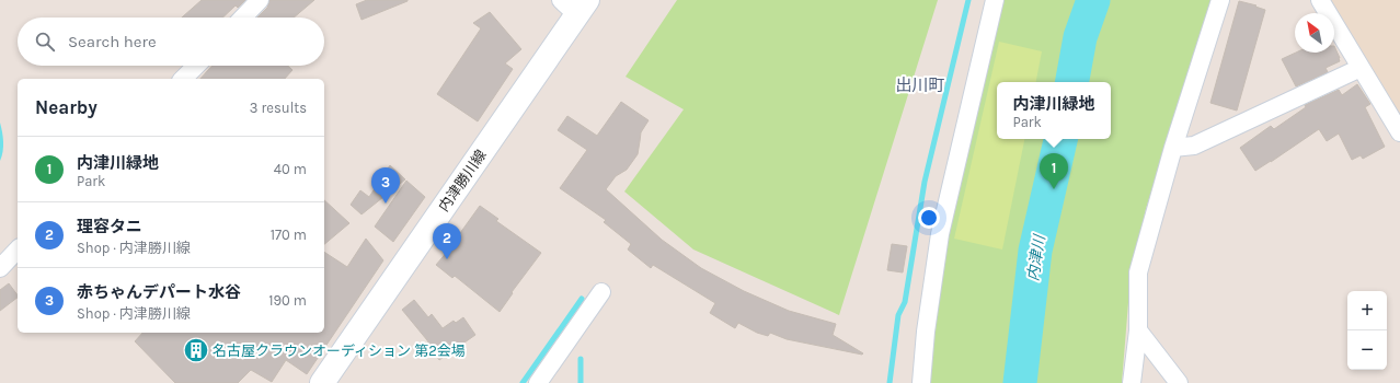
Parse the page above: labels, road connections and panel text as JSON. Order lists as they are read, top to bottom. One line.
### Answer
{"streets":{"main road":["内津勝川線"]},"districts":["出川町"],"water":["内津川"],"places":{"building":["名古屋クラウンオーディション 第2会場"]},"north":"top left","page":{"search":"Search here","heading":["Nearby","3 results"],"popup":["内津川緑地","Park"],"list":[{"mark":"1","name":"内津川緑地","note":"Park","value":"40 m"},{"mark":"2","name":"理容タニ","note":"Shop · 内津勝川線","value":"170 m"},{"mark":"3","name":"赤ちゃんデパート水谷","note":"Shop · 内津勝川線","value":"190 m"}],"pins":["1","3","2"],"map_buttons":["+","−"]}}
